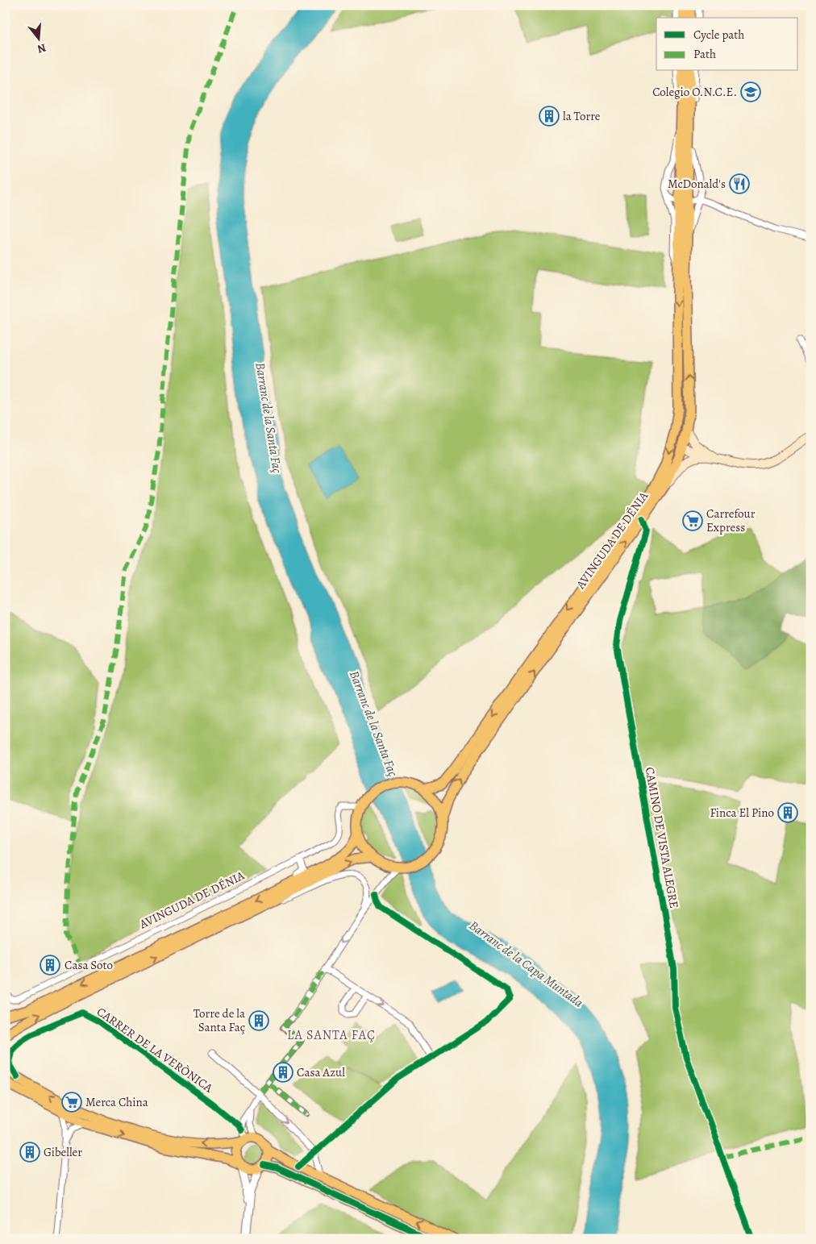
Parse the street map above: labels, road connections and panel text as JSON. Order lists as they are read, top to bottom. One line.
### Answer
{"streets":{"main road":["AVINGUDA DE DÉNIA"],"street":["CAMINO DE VISTA ALEGRE","CARRER DE LA VERÒNICA"]},"crossings":[["AVINGUDA DE DÉNIA","CAMINO DE VISTA ALEGRE"]],"districts":["LA SANTA FAÇ"],"water":["Barranc de la Santa Faç","Barranc de la Capa Muntada"],"places":{"school or university":["Colegio O.N.C.E."],"building":["la Torre","Finca El Pino","Casa Soto","Torre de la Santa Faç","Casa Azul","Gibeller"],"restaurant":["McDonald's"],"supermarket":["Carrefour Express","Merca China"]},"legend":["Cycle path","Path"],"north":"bottom"}
